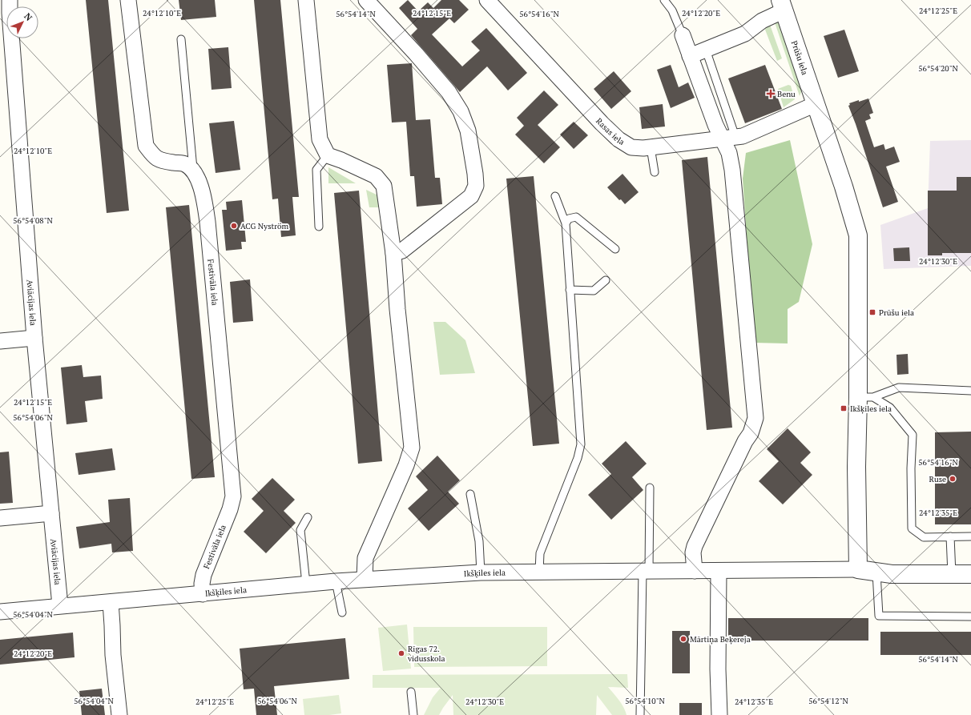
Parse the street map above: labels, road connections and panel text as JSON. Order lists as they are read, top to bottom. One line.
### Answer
{"streets":{"street":["Prūšu iela","Rasas iela","Festivāla iela","Aviācijas iela","Ikšķiles iela"]},"crossings":[["Prūšu iela","Rasas iela"],["Prūšu iela","Ikšķiles iela"],["Festivāla iela","Ikšķiles iela"],["Aviācijas iela","Ikšķiles iela"]],"places":{"health":["Benu"],"other":["ACG Nyström","Ruse","Mārtiņa Beķereja","Rīgas 72. vidusskola"],"transit":["Prūšu iela","Ikšķiles iela"]},"north":"top right","coordinates":["24°12'25\"E","24°12'10\"E","24°12'15\"E","24°12'20\"E","56°54'16\"N","56°54'14\"N","56°54'20\"N","56°54'08\"N","24°12'30\"E","56°54'06\"N","24°12'35\"E","56°54'04\"N","56°54'10\"N","56°54'12\"N"]}
